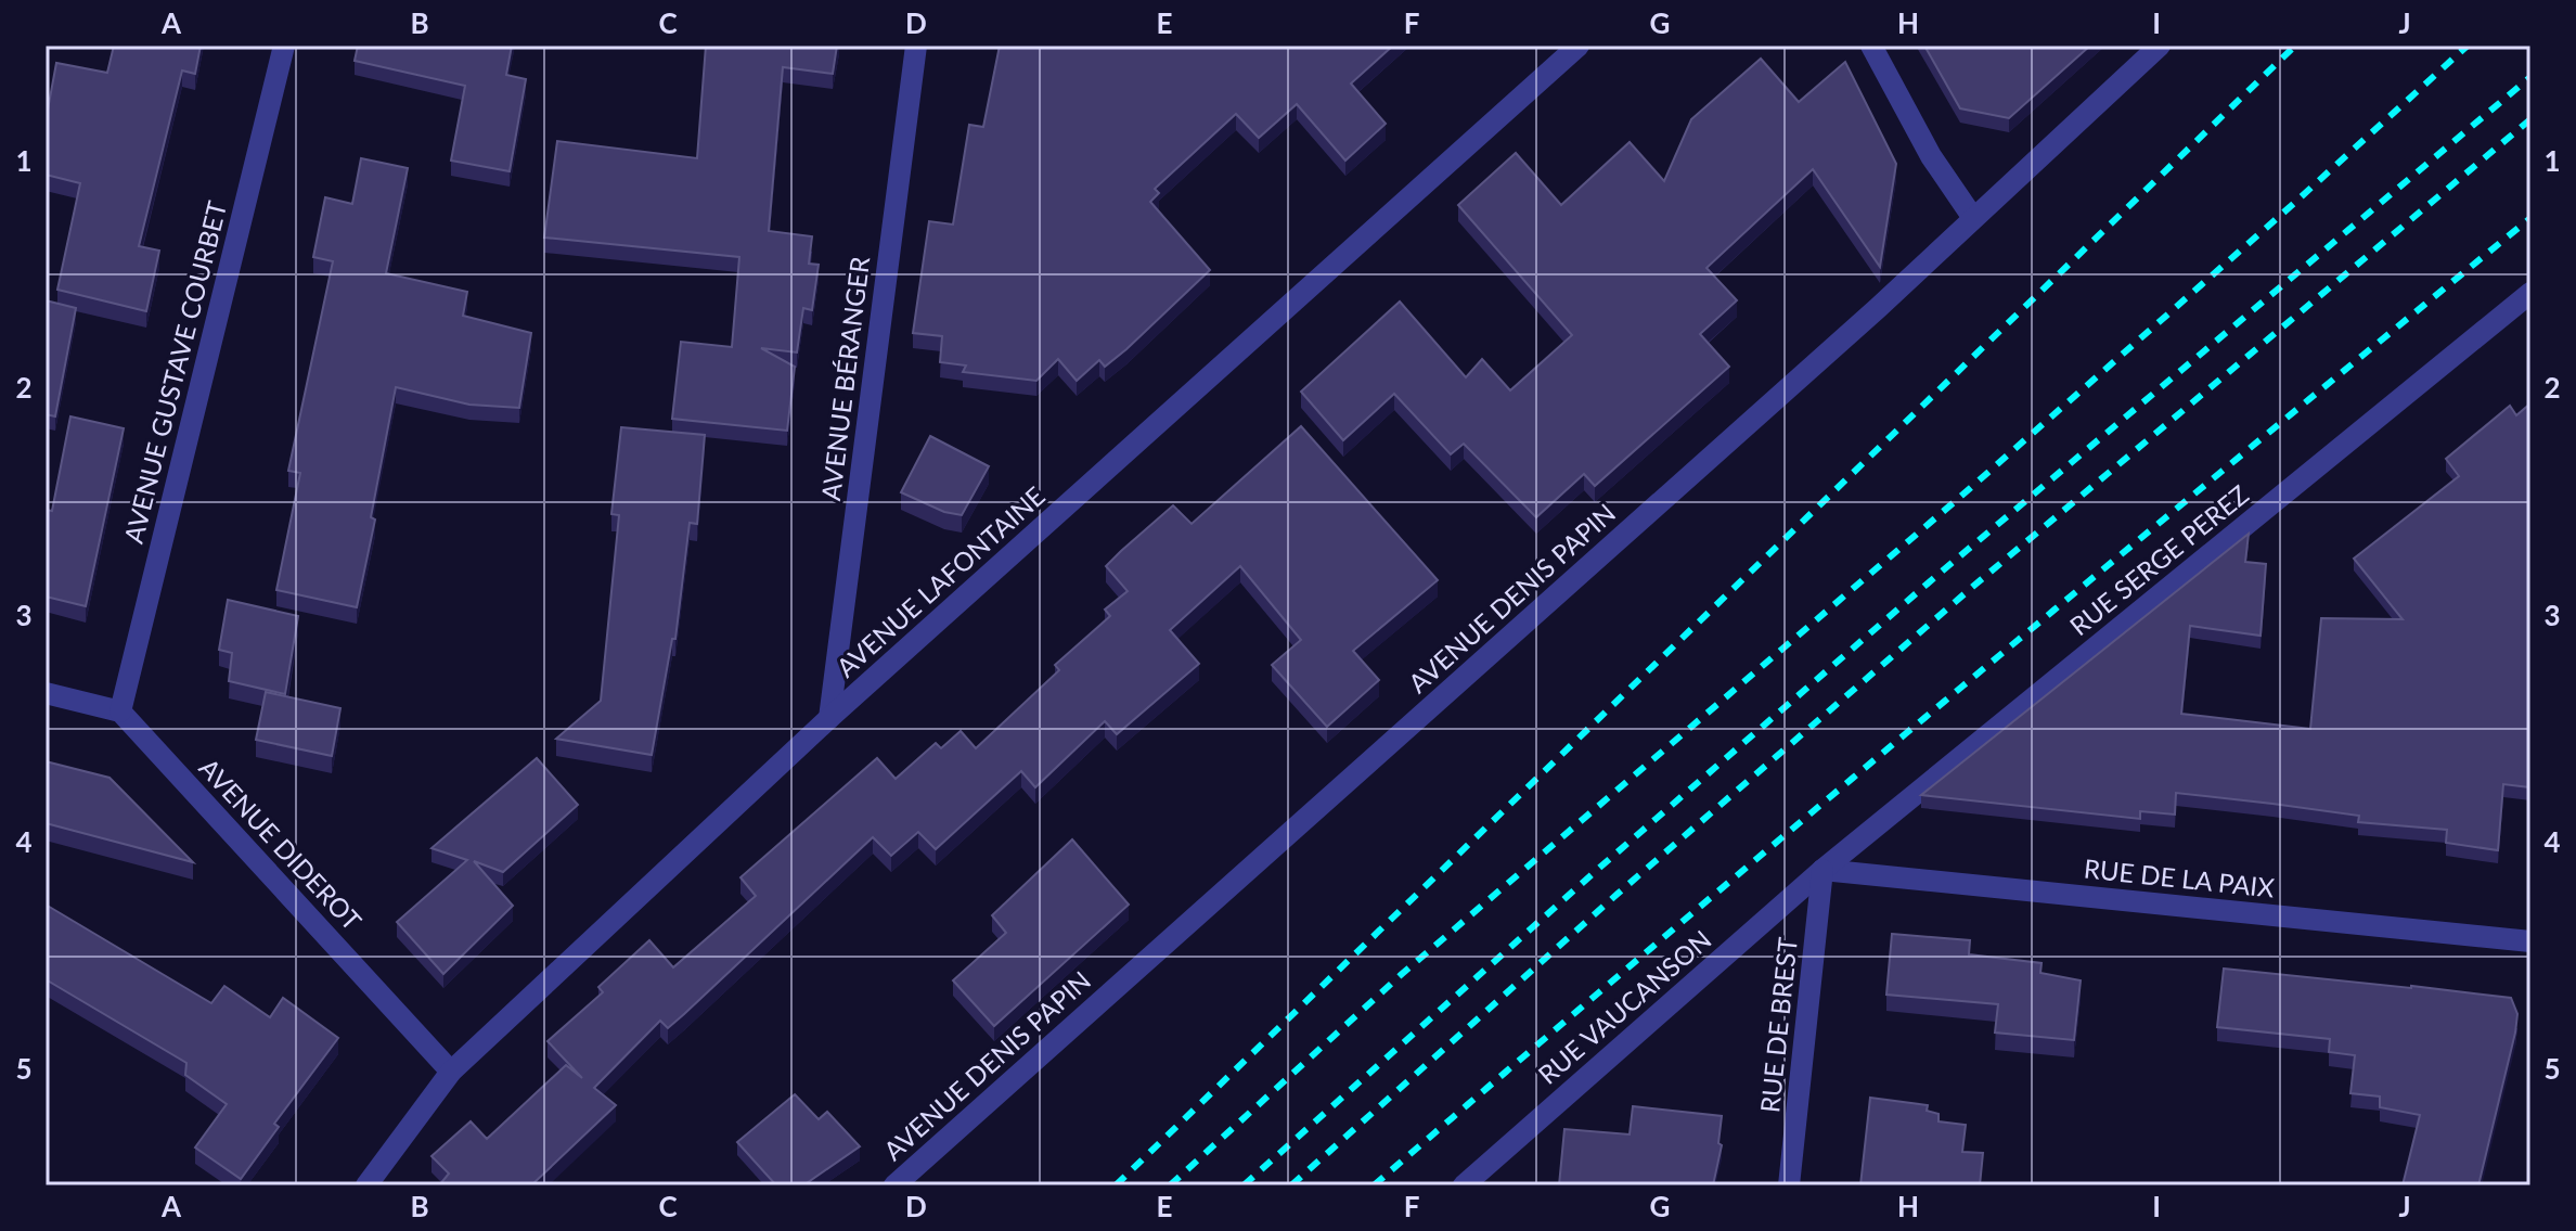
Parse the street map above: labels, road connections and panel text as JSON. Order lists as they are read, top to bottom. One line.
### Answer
{"streets":{"street":["AVENUE GUSTAVE COURBET","AVENUE BÉRANGER","RUE SERGE PEREZ","AVENUE LAFONTAINE","AVENUE DENIS PAPIN","AVENUE DIDEROT","RUE DE LA PAIX","RUE VAUCANSON","RUE DE BREST"]},"crossings":[["AVENUE GUSTAVE COURBET","AVENUE DIDEROT"],["AVENUE BÉRANGER","AVENUE LAFONTAINE"],["RUE SERGE PEREZ","RUE DE LA PAIX"],["RUE SERGE PEREZ","RUE VAUCANSON"],["RUE SERGE PEREZ","RUE DE BREST"],["AVENUE LAFONTAINE","AVENUE DIDEROT"],["RUE DE LA PAIX","RUE VAUCANSON"],["RUE DE LA PAIX","RUE DE BREST"],["RUE VAUCANSON","RUE DE BREST"]],"grid":{"columns":["A","B","C","D","E","F","G","H","I","J"],"rows":["1","2","3","4","5"]}}
